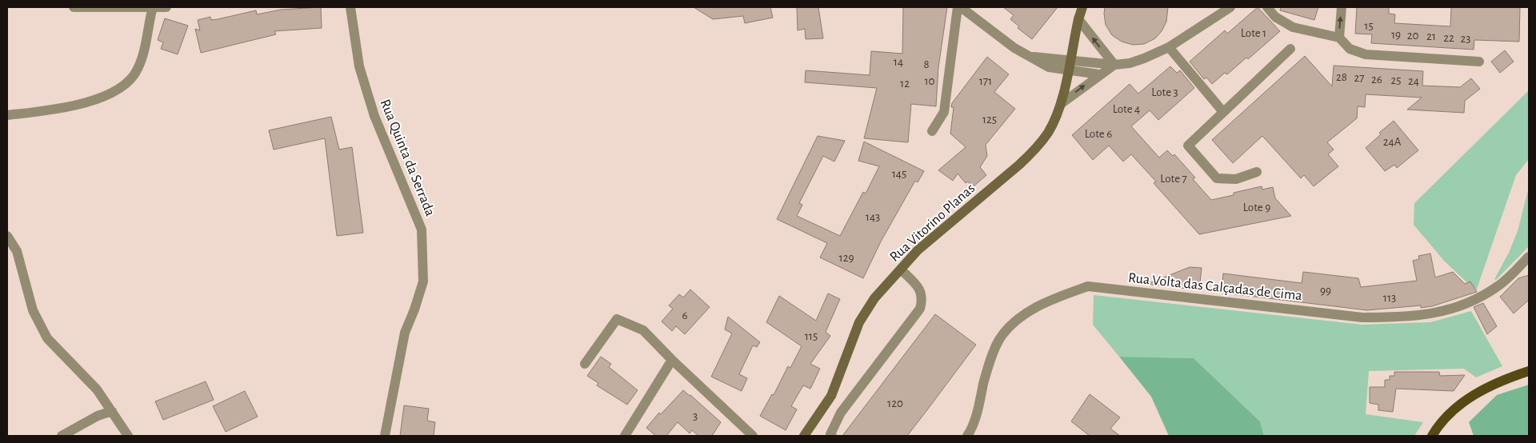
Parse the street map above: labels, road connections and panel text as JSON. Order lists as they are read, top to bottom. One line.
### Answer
{"streets":{"street":["Rua Quinta da Serrada","Rua Vitorino Planas","Rua Volta das Calçadas de Cima"]},"house_numbers":["15","Lote 1","19","20","21","22","23","14","8","28","27","26","25","10","171","24","12","Lote 3","Lote 4","125","Lote 6","24A","145","Lote 7","Lote 9","143","129","99","113","6","115","120","3"]}
